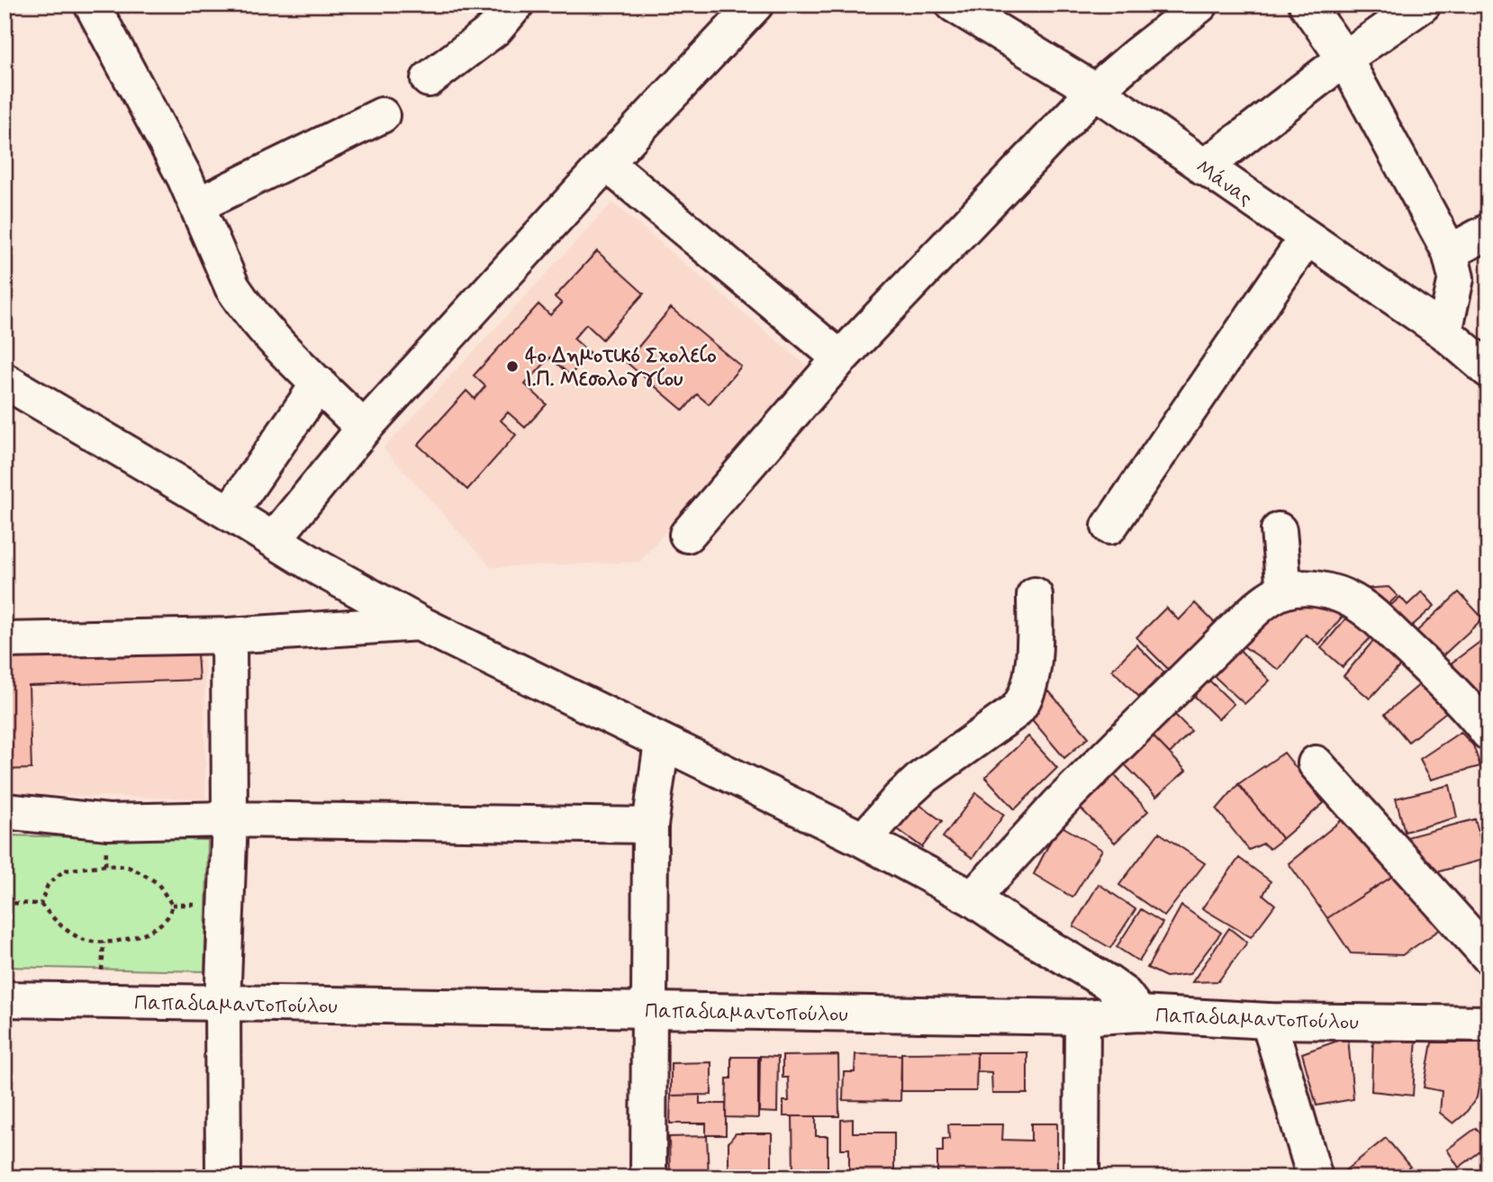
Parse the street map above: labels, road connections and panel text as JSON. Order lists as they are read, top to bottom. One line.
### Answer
{"streets":{"street":["Μάνας","Παπαδιαμαντοπούλου"]},"places":["4ο Δημοτικό Σχολείο Ι.Π. Μεσολογγίου"]}
